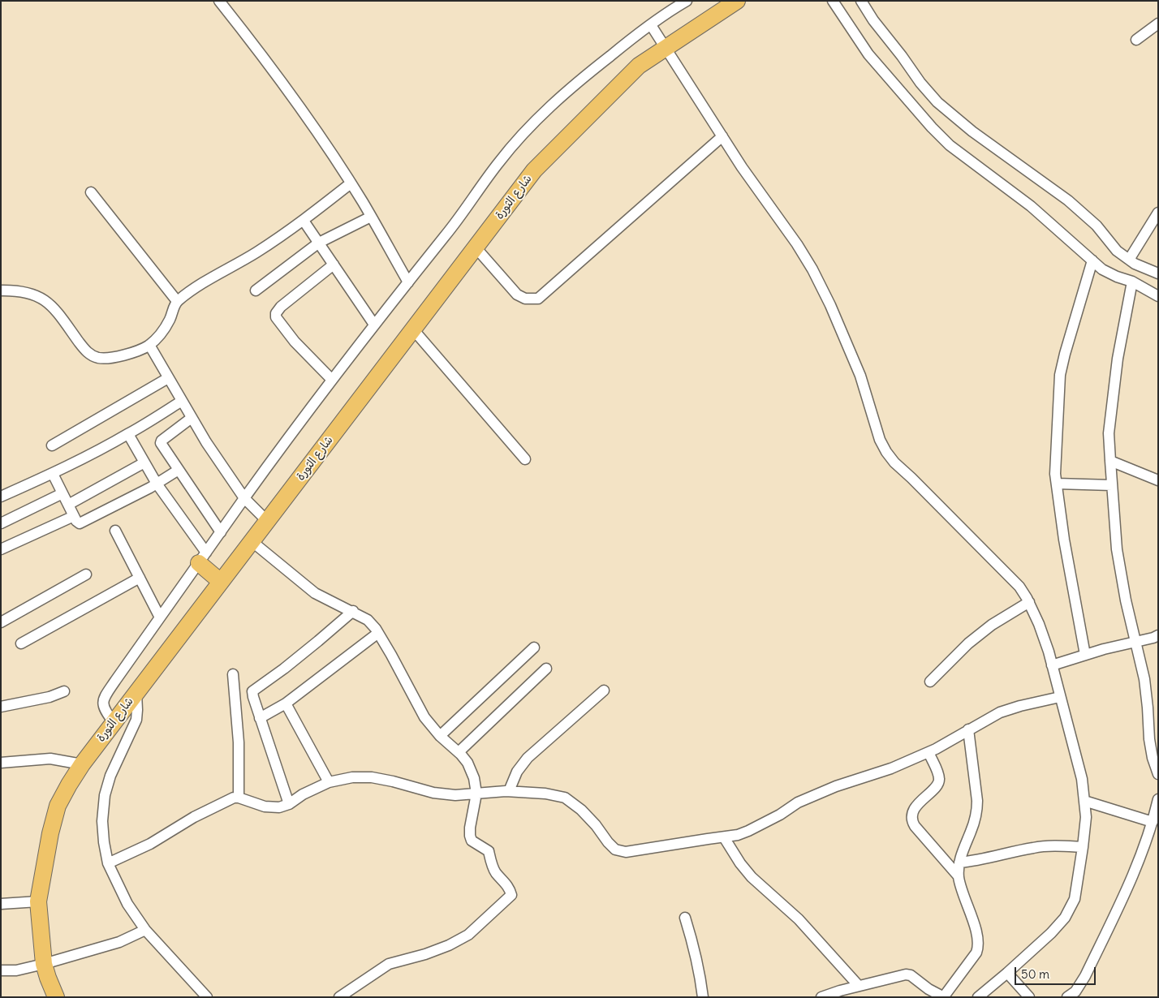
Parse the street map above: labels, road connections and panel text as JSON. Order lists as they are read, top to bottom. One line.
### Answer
{"streets":{"main road":["شارع الثورة"]},"scale_bar":"50 m"}
